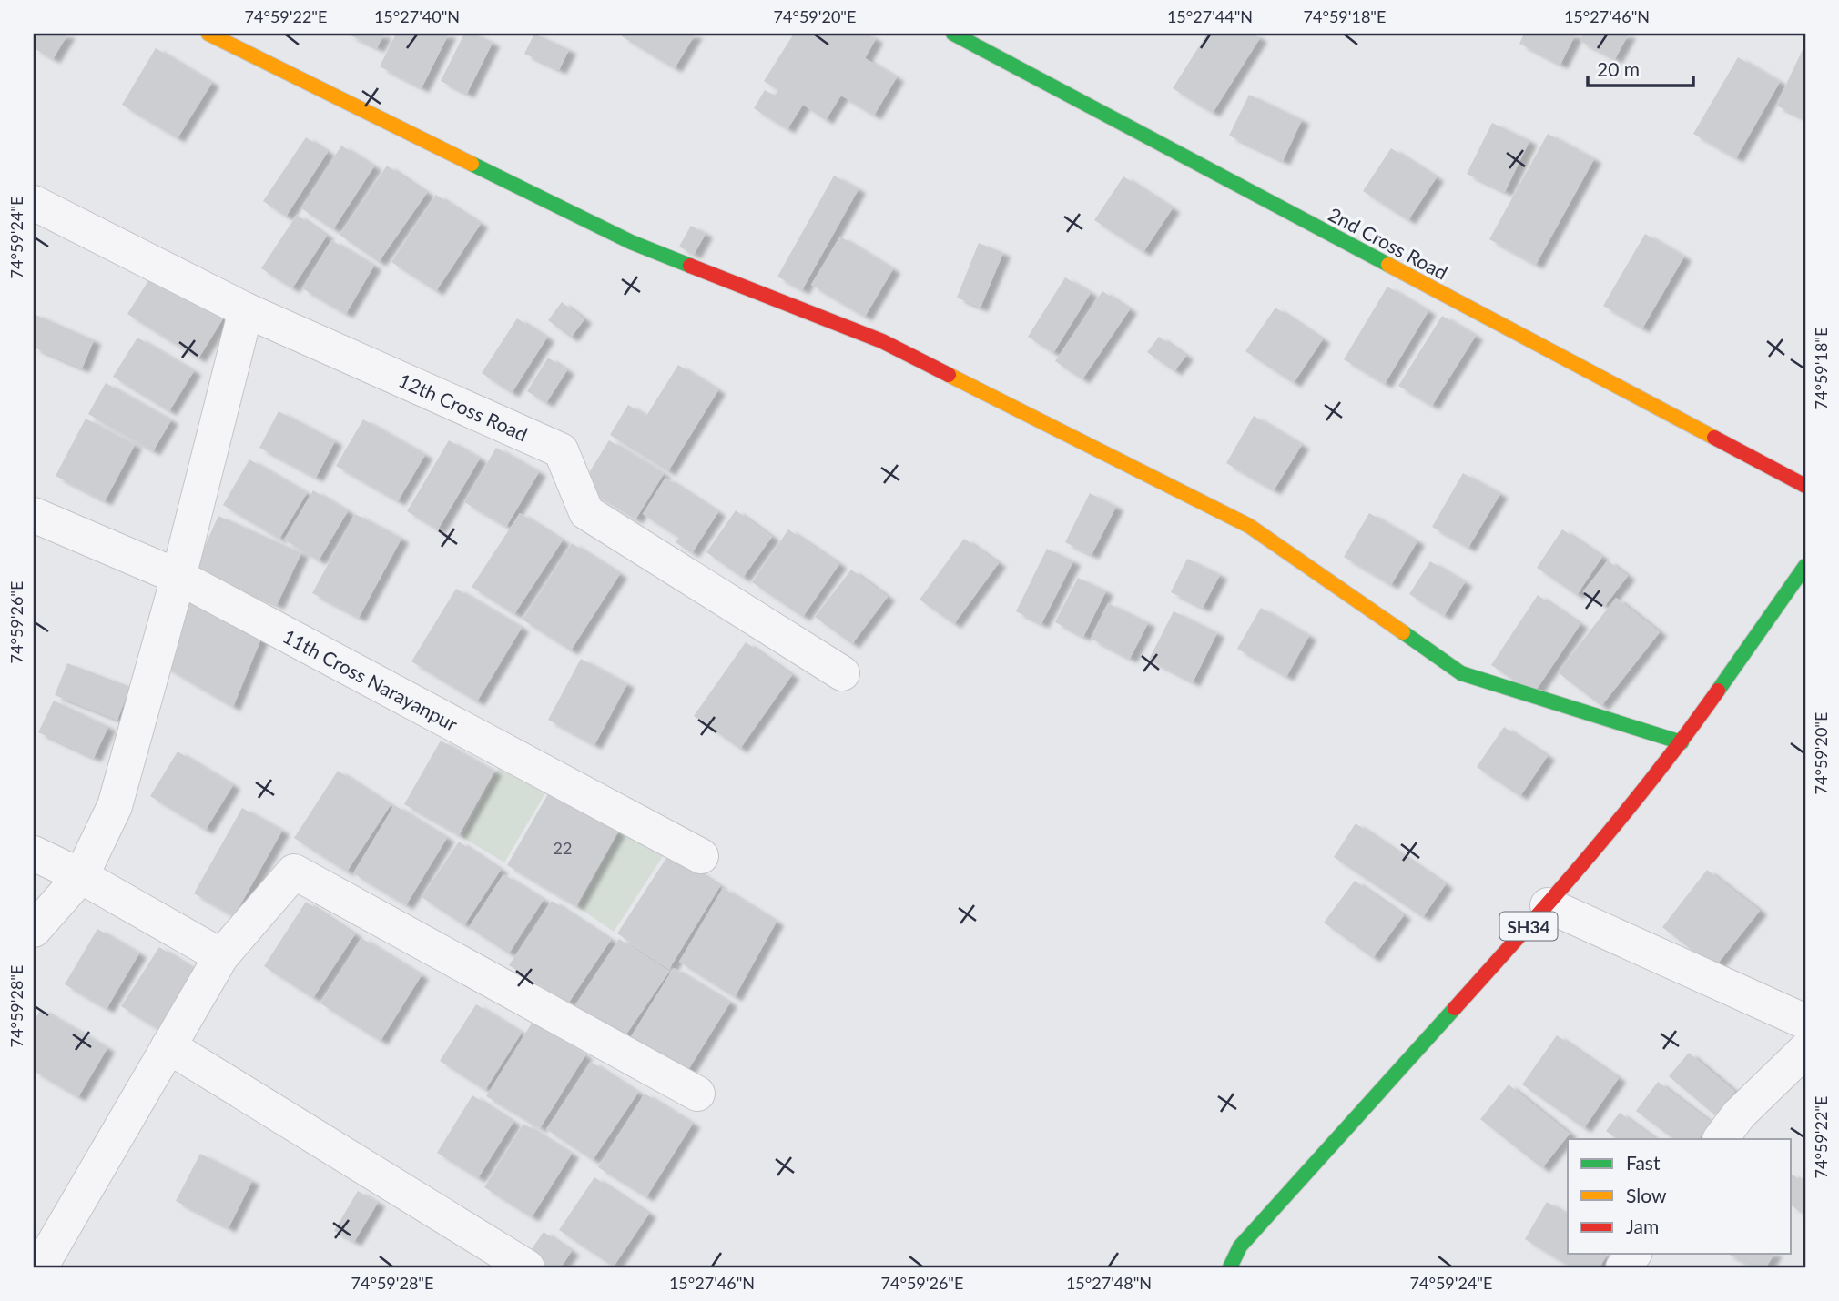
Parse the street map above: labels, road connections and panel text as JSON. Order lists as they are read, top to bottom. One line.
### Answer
{"streets":{"street":["2nd Cross Road","12th Cross Road","11th Cross Narayanpur","SH34"]},"house_numbers":["22"],"legend":["Fast","Slow","Jam"],"scale_bar":"20 m","coordinates":["74°59'22\"E","15°27'40\"N","74°59'20\"E","15°27'44\"N","74°59'18\"E","15°27'46\"N","74°59'24\"E","74°59'26\"E","74°59'28\"E","15°27'48\"N"]}
